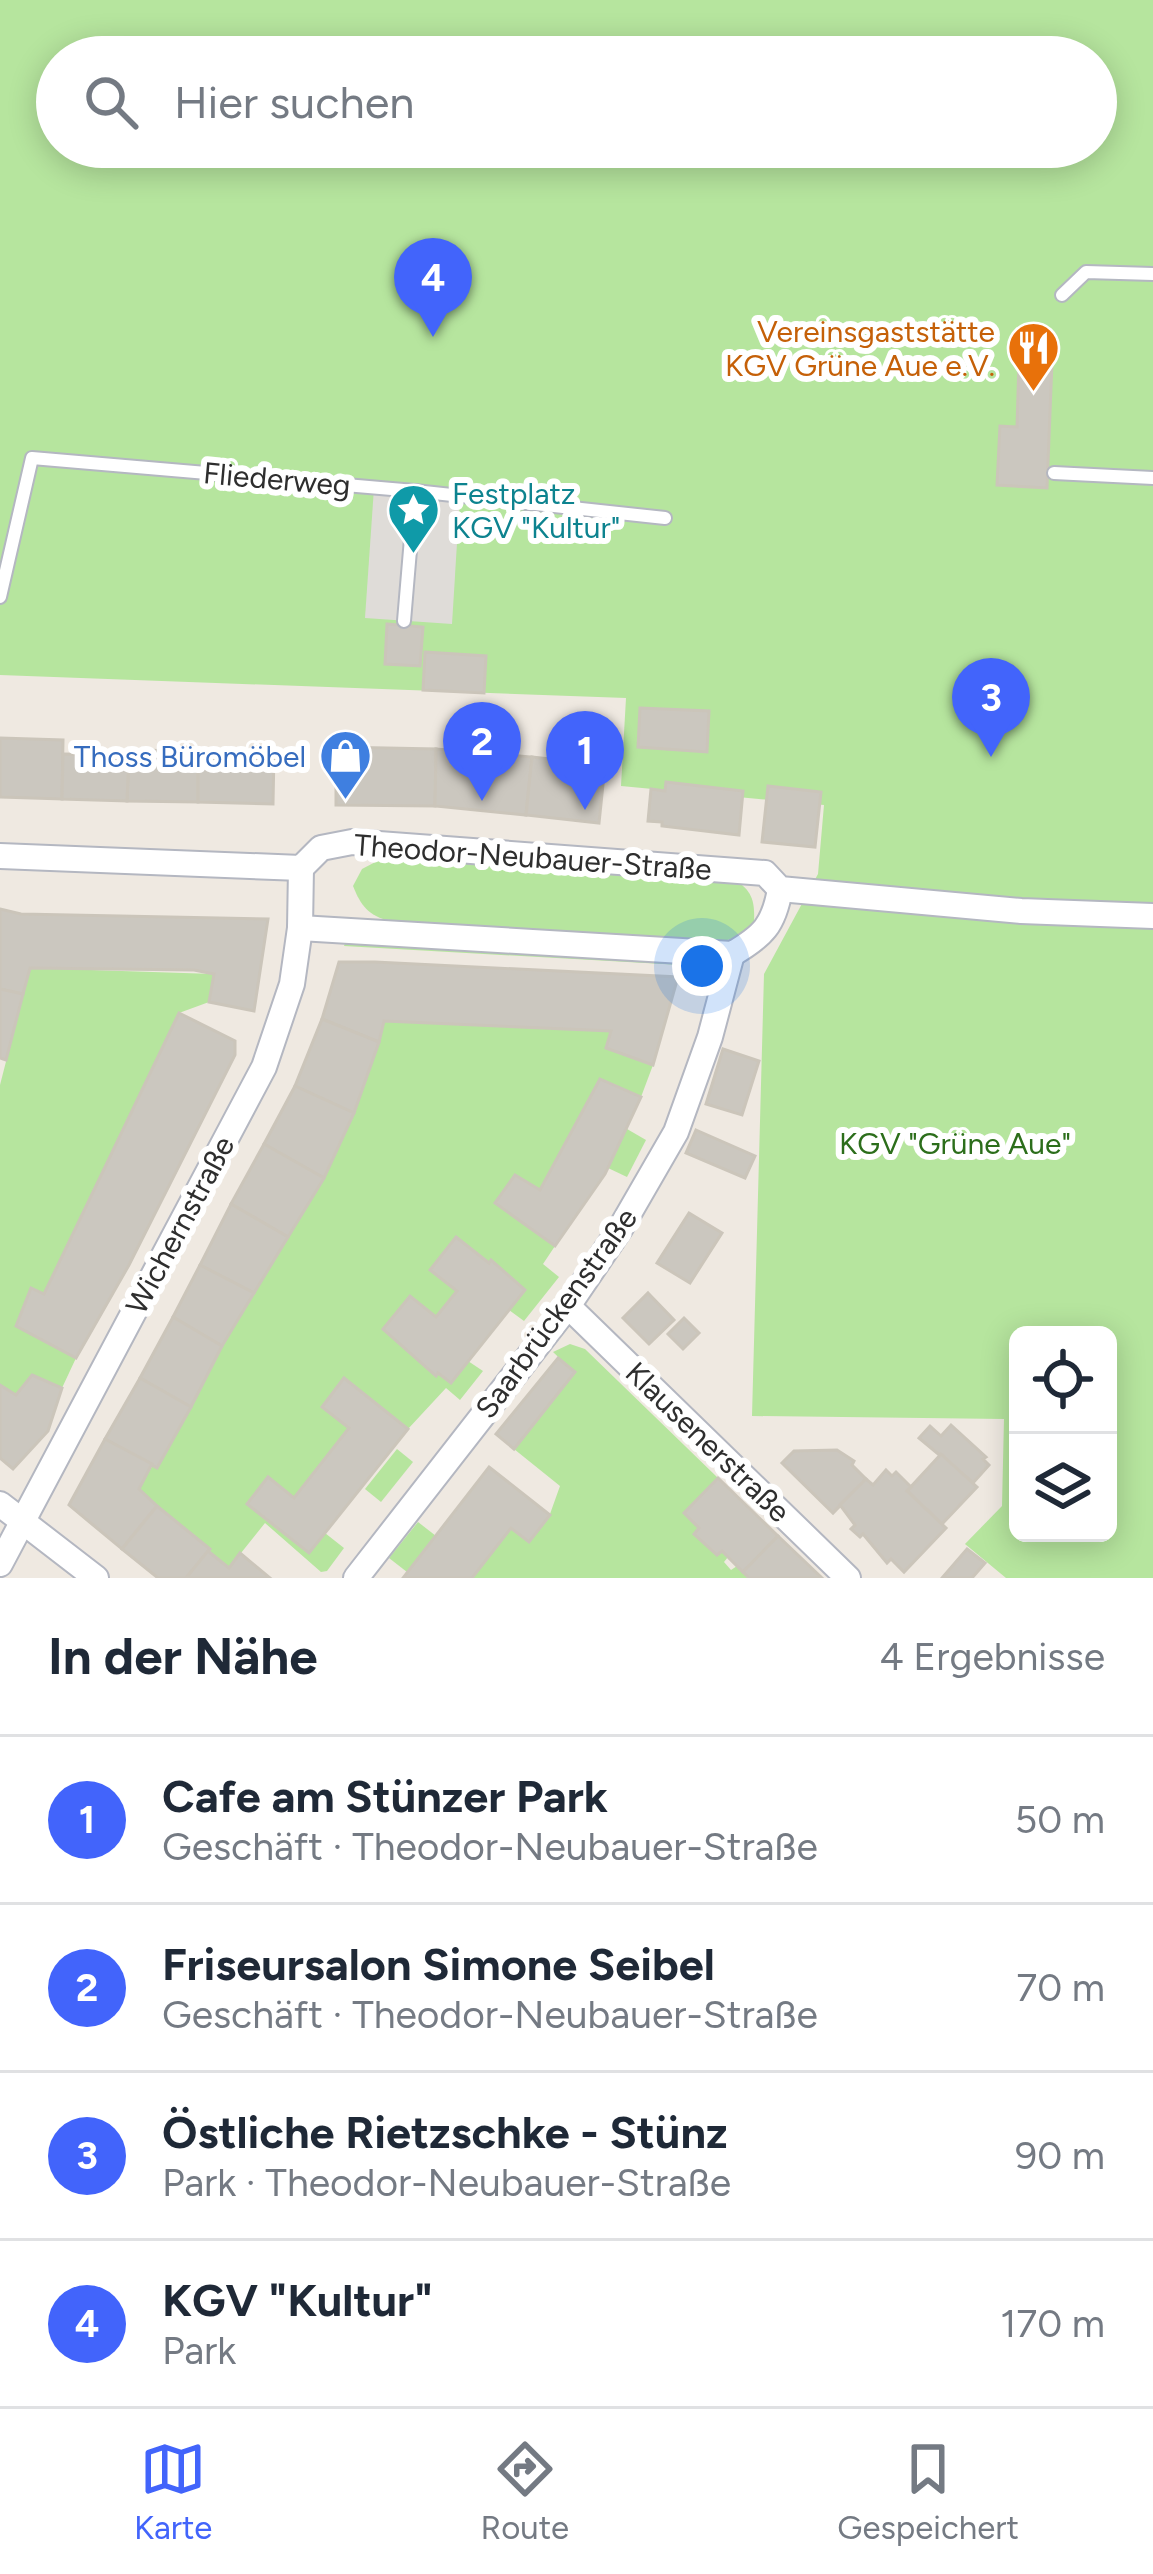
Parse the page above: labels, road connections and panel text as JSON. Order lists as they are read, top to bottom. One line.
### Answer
{"streets":{"street":["Theodor-Neubauer-Straße","Wichernstraße","Saarbrückenstraße","Klausenerstraße"],"lane":["Fliederweg"]},"crossings":[["Theodor-Neubauer-Straße","Wichernstraße"],["Saarbrückenstraße","Klausenerstraße"]],"parks":["KGV \"Grüne Aue\""],"places":{"restaurant":["Vereinsgaststätte KGV Grüne Aue e.V."],"place":["Festplatz KGV \"Kultur\""],"shop":["Thoss Büromöbel"]},"page":{"search":"Hier suchen","pins":["4","3","2","1"],"heading":["In der Nähe","4 Ergebnisse"],"list":[{"mark":"1","name":"Cafe am Stünzer Park","note":"Geschäft · Theodor-Neubauer-Straße","value":"50 m"},{"mark":"2","name":"Friseursalon Simone Seibel","note":"Geschäft · Theodor-Neubauer-Straße","value":"70 m"},{"mark":"3","name":"Östliche Rietzschke - Stünz","note":"Park · Theodor-Neubauer-Straße","value":"90 m"},{"mark":"4","name":"KGV \"Kultur\"","note":"Park","value":"170 m"}],"nav":["Karte","Route","Gespeichert"]}}
